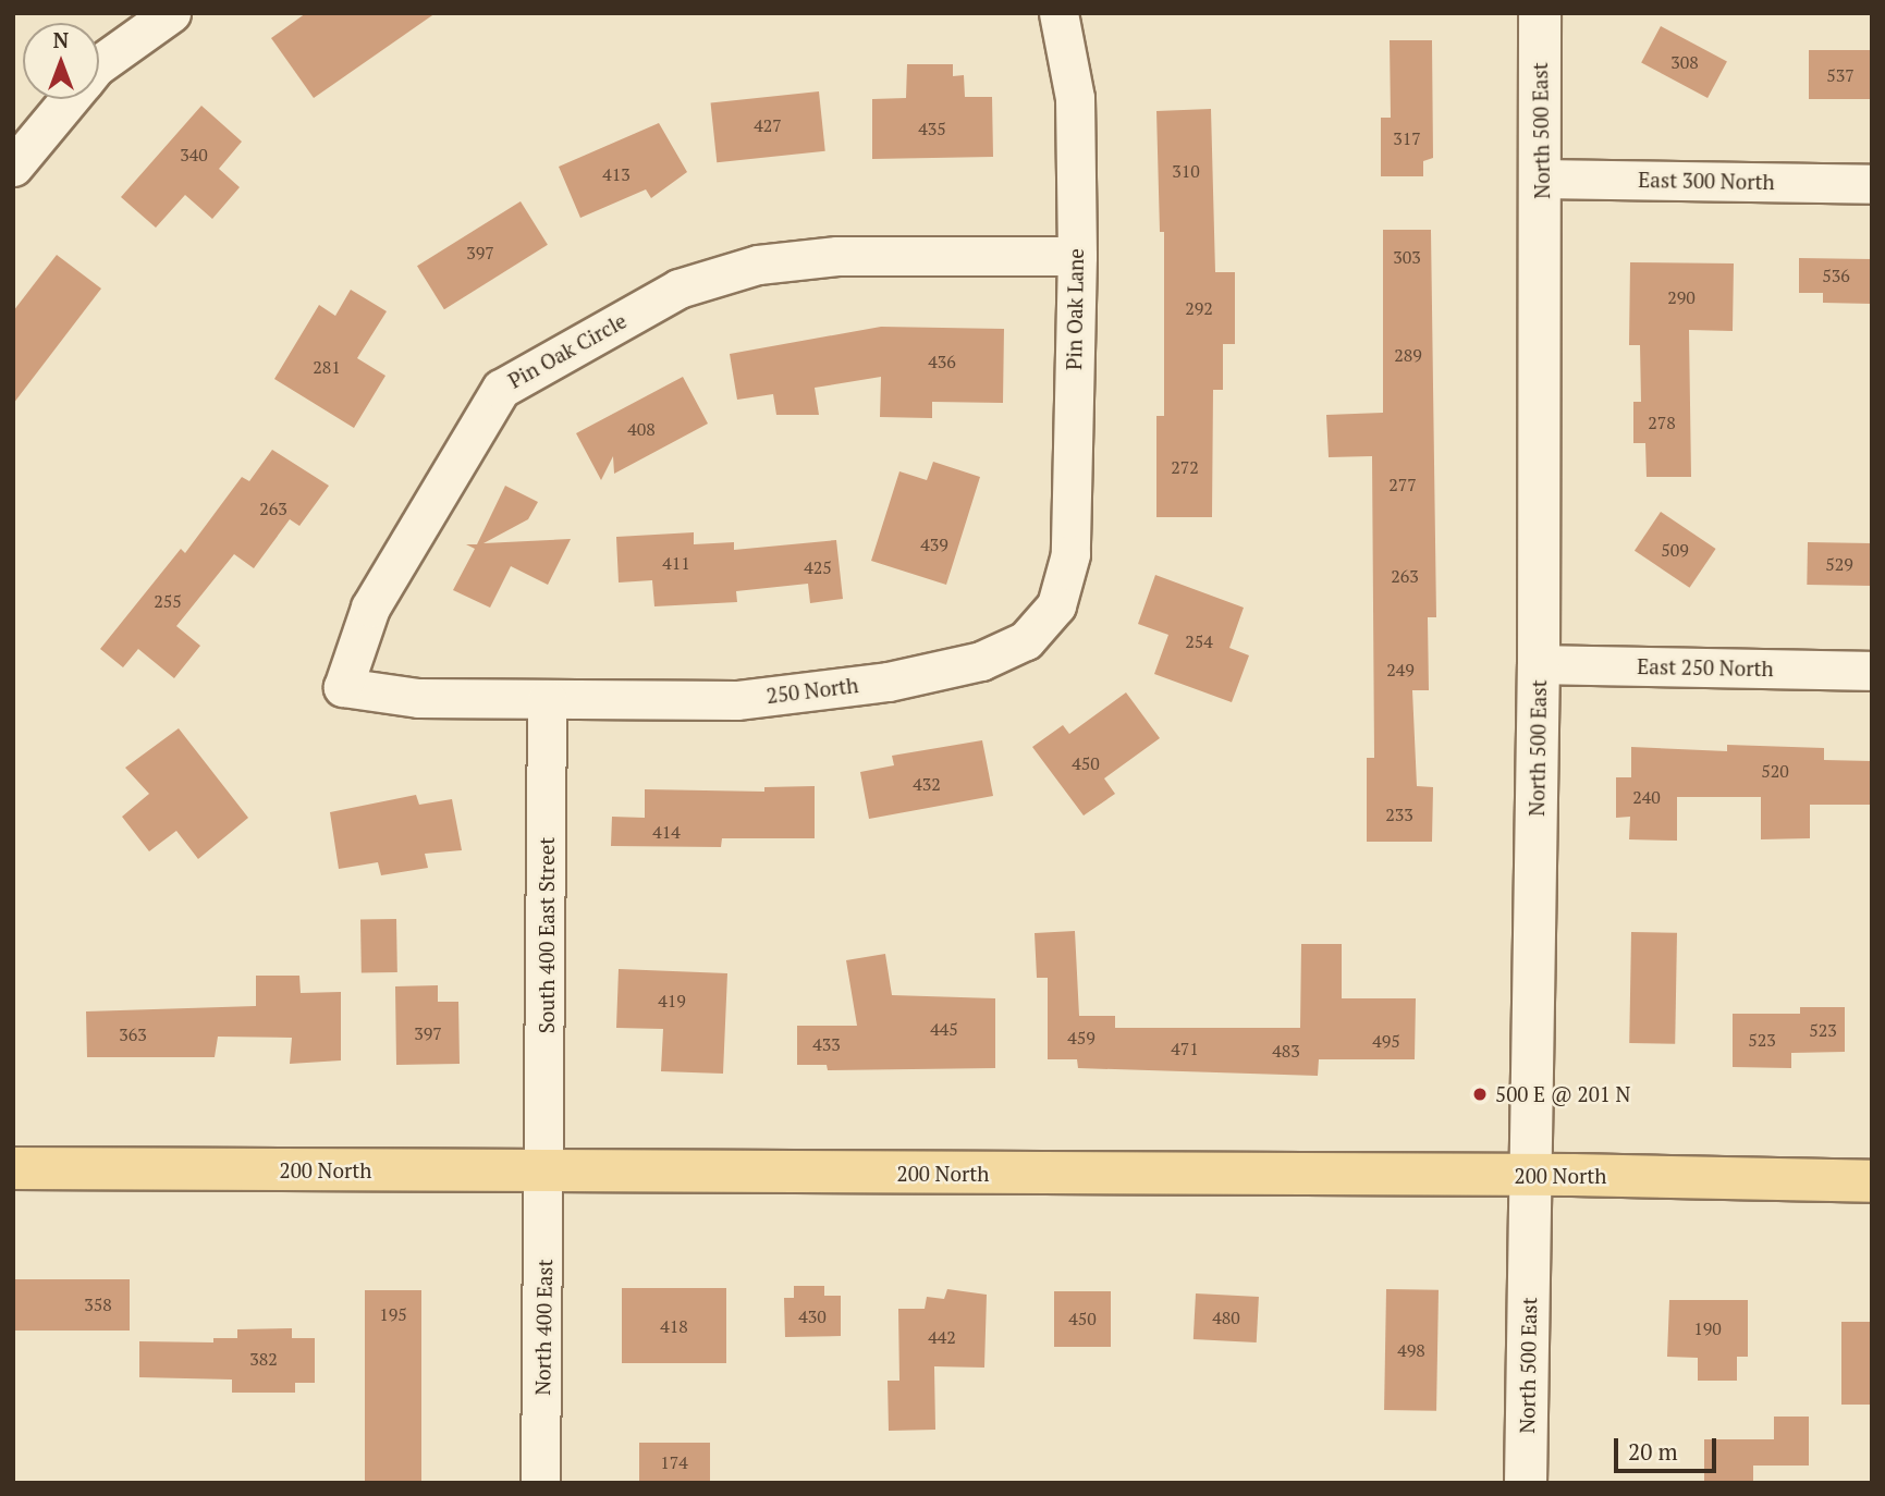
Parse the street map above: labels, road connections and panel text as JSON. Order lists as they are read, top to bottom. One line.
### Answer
{"streets":{"main road":["200 North"],"street":["North 500 East","East 300 North","Pin Oak Lane","Pin Oak Circle","East 250 North","250 North","South 400 East Street","North 400 East"]},"crossings":[["North 500 East","East 300 North"],["North 500 East","East 250 North"],["North 500 East","200 North"],["Pin Oak Lane","Pin Oak Circle"],["Pin Oak Lane","250 North"],["Pin Oak Circle","250 North"],["Pin Oak Circle","South 400 East Street"],["250 North","South 400 East Street"],["South 400 East Street","200 North"],["South 400 East Street","North 400 East"],["200 North","North 400 East"]],"places":["500 E @ 201 N"],"house_numbers":["308","537","427","435","317","340","310","413","397","303","536","290","292","289","436","281","278","408","272","277","263","439","509","411","529","425","263","255","254","249","450","520","432","240","233","414","419","445","523","397","363","459","523","495","433","471","483","358","195","430","480","450","418","190","442","498","382","174"],"scale_bar":"20 m","north":"top"}
